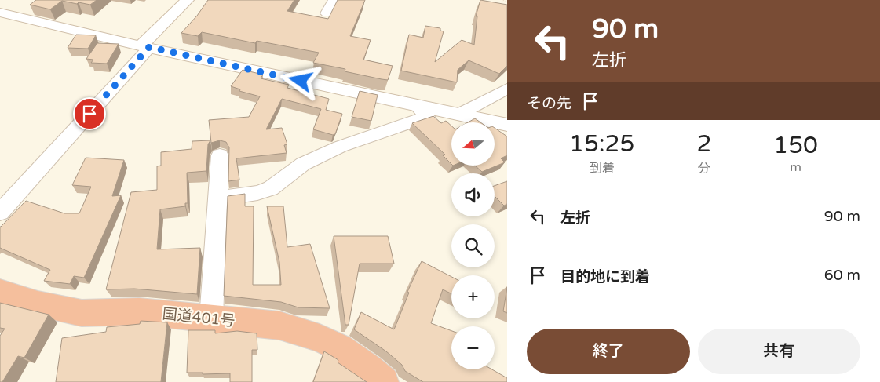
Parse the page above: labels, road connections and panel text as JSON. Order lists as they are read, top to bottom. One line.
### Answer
{"streets":{"highway":["国道401号"]},"north":"left","page":{"turn":["90 m","左折"],"then":"その先","eta":["15:25","到着","2","分","150","m"],"map_buttons":["+","−"],"list":[{"name":"左折","value":"90 m"},{"name":"目的地に到着","value":"60 m"}],"buttons":["終了","共有"]}}
